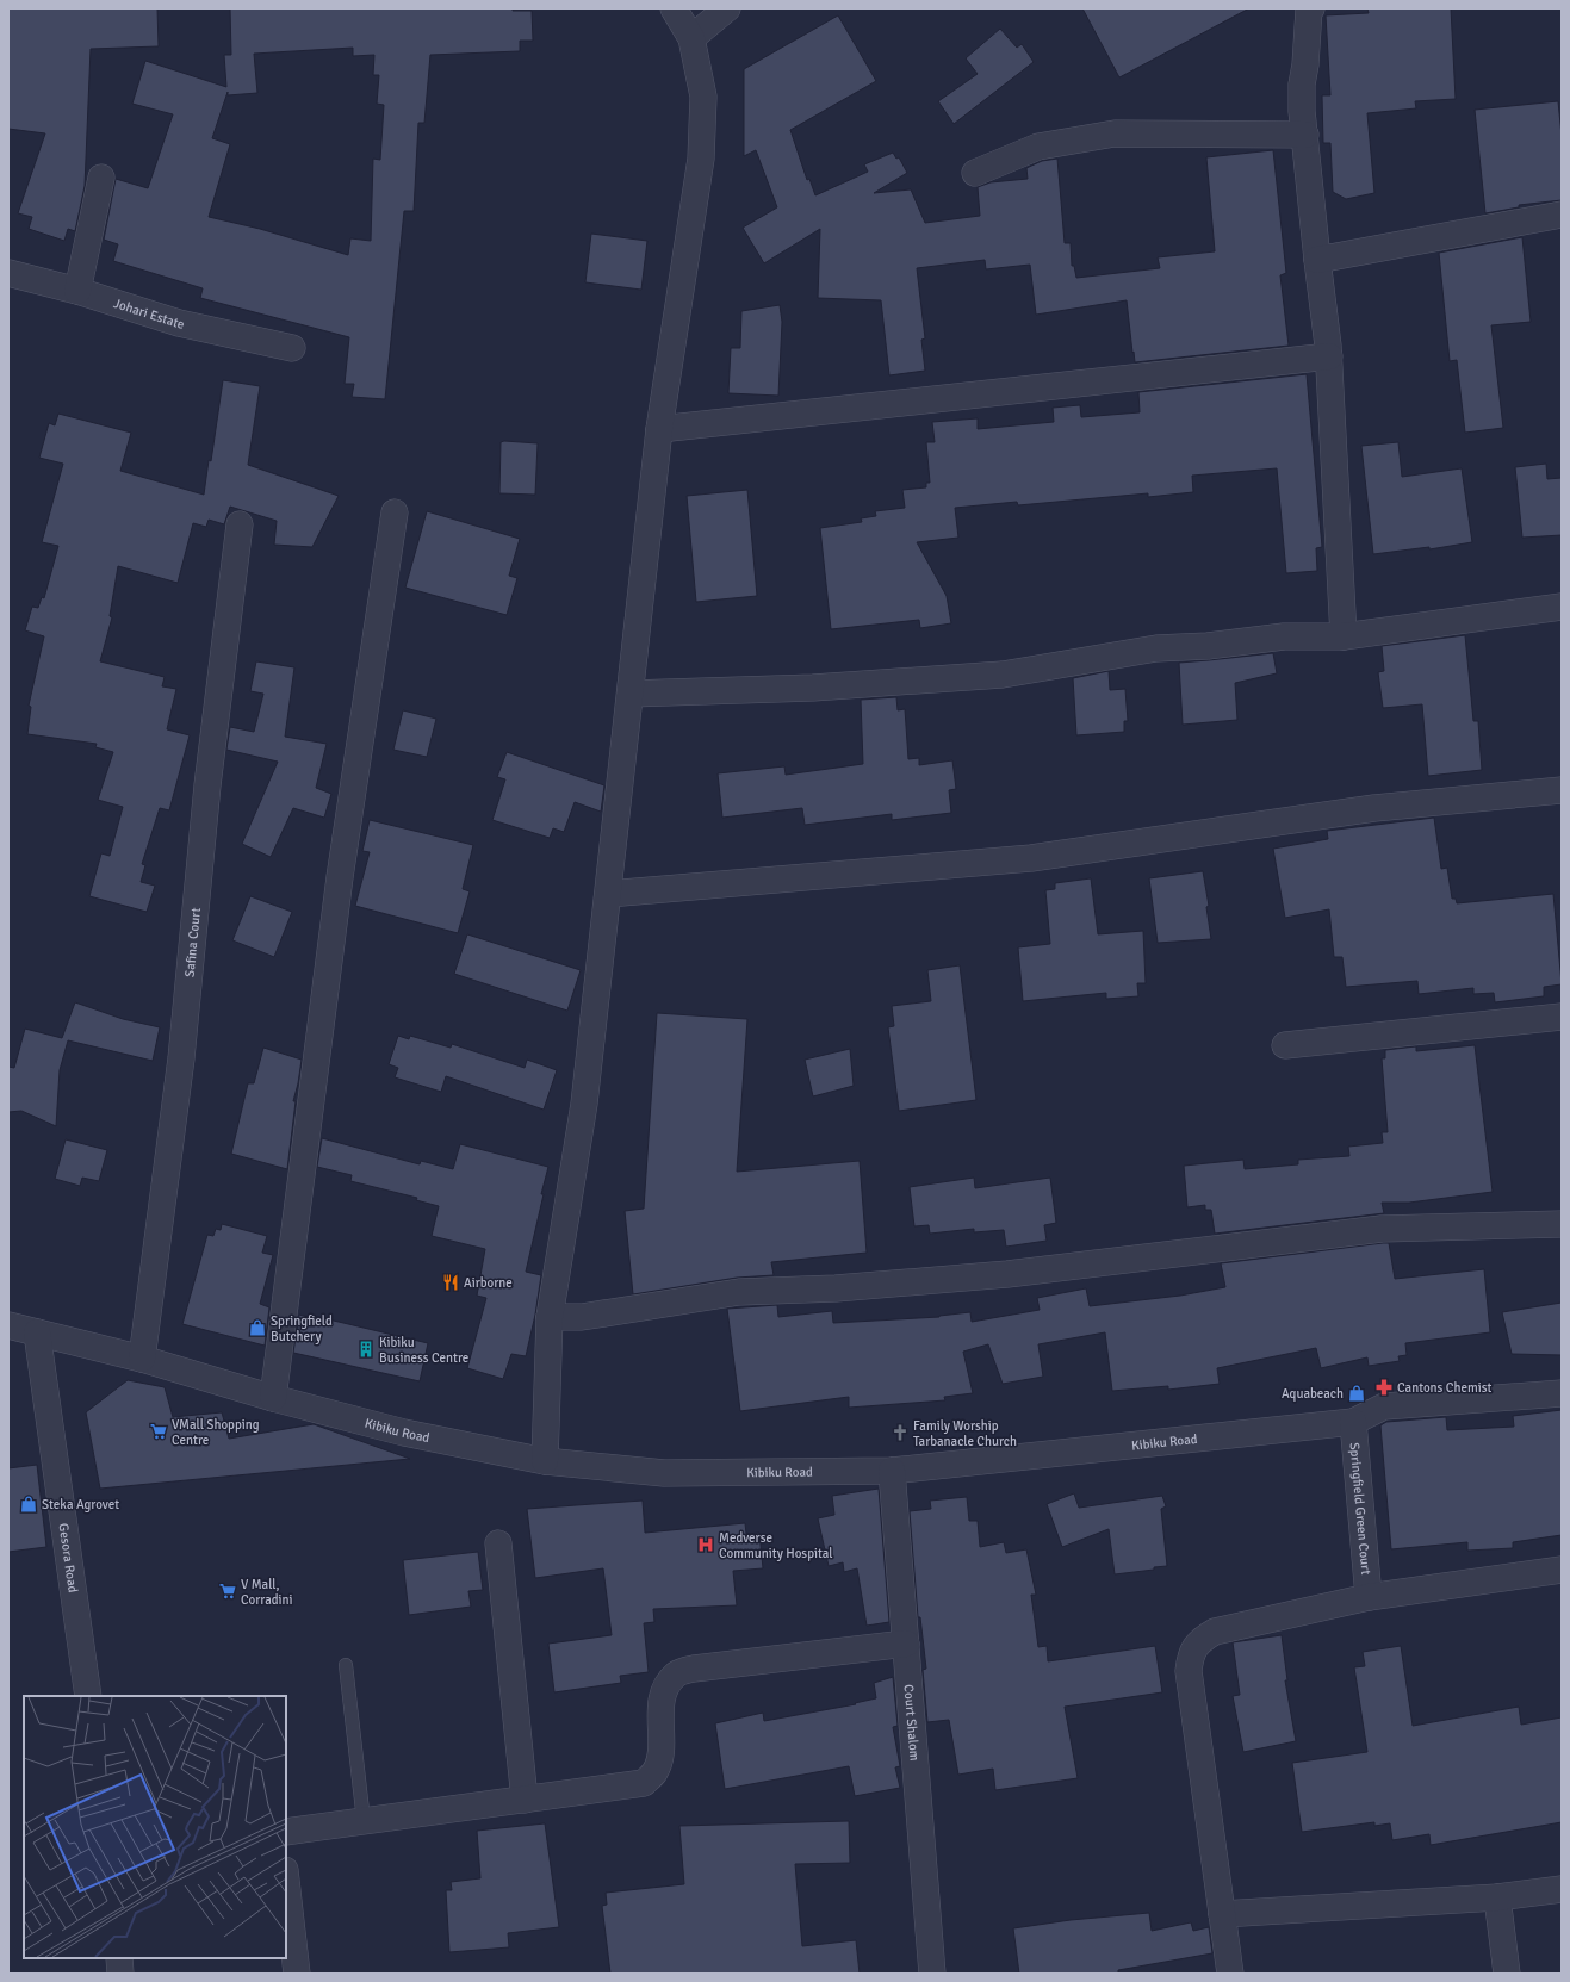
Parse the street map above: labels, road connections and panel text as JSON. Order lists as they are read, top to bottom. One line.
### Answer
{"streets":{"street":["Johari Estate","Safina Court","Kibiku Road","Springfield Green Court","Gesora Road","Court Shalom"]},"crossings":[["Safina Court","Kibiku Road"],["Kibiku Road","Springfield Green Court"],["Kibiku Road","Gesora Road"],["Kibiku Road","Court Shalom"]],"places":{"restaurant":["Airborne"],"shop":["Springfield Butchery","Aquabeach","Steka Agrovet"],"building":["Kibiku Business Centre"],"pharmacy":["Cantons Chemist"],"supermarket":["VMall Shopping Centre","V Mall, Corradini"],"church":["Family Worship Tarbanacle Church"],"hospital":["Medverse Community Hospital"]}}
